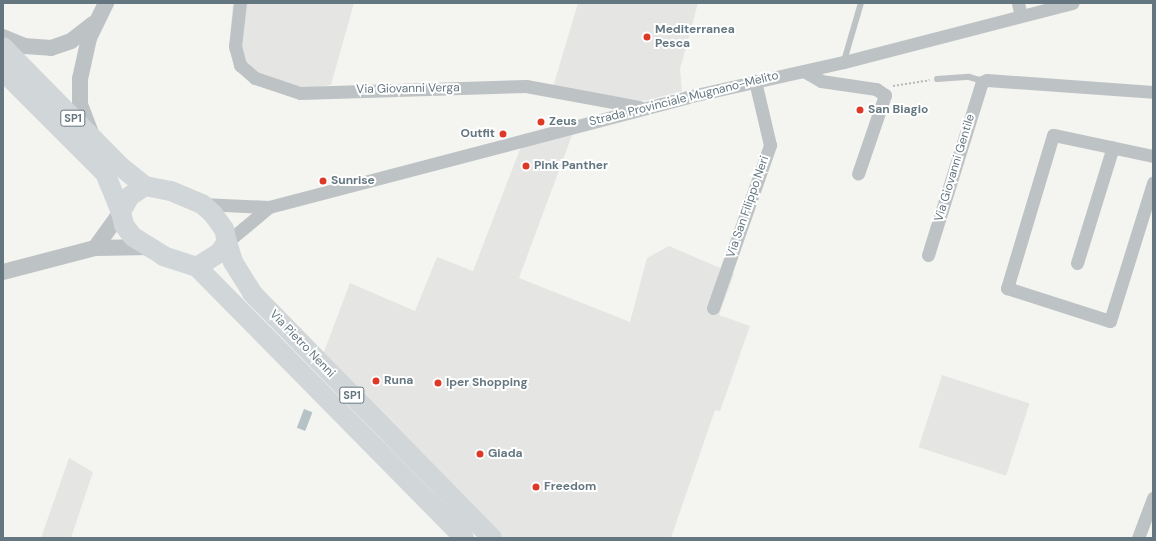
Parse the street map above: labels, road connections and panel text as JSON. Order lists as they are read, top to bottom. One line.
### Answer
{"streets":{"main road":["SP1","Via Pietro Nenni"],"street":["Via Giovanni Verga","Strada Provinciale Mugnano-Melito","Via Giovanni Gentile","Via San Filippo Neri"]},"crossings":[["Via Giovanni Verga","Strada Provinciale Mugnano-Melito"],["Strada Provinciale Mugnano-Melito","SP1"],["Strada Provinciale Mugnano-Melito","Via San Filippo Neri"],["Strada Provinciale Mugnano-Melito","Via Pietro Nenni"],["SP1","Via Pietro Nenni"]],"places":["Mediterranea Pesca","San Biagio","Zeus","Outfit","Pink Panther","Sunrise","Runa","Iper Shopping","Giada","Freedom"]}
